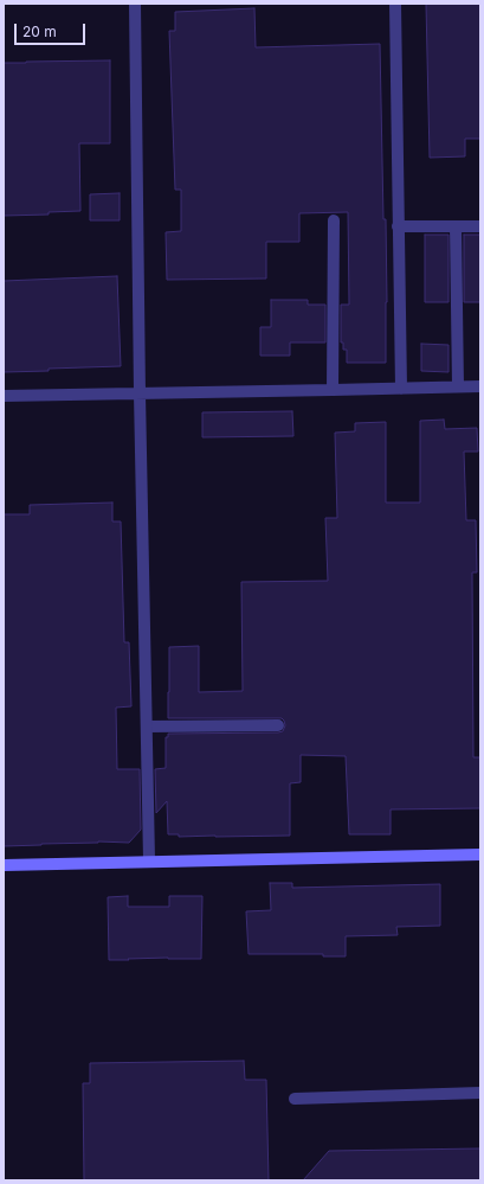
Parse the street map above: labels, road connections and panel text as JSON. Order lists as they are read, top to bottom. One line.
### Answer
{"scale_bar":"20 m"}
